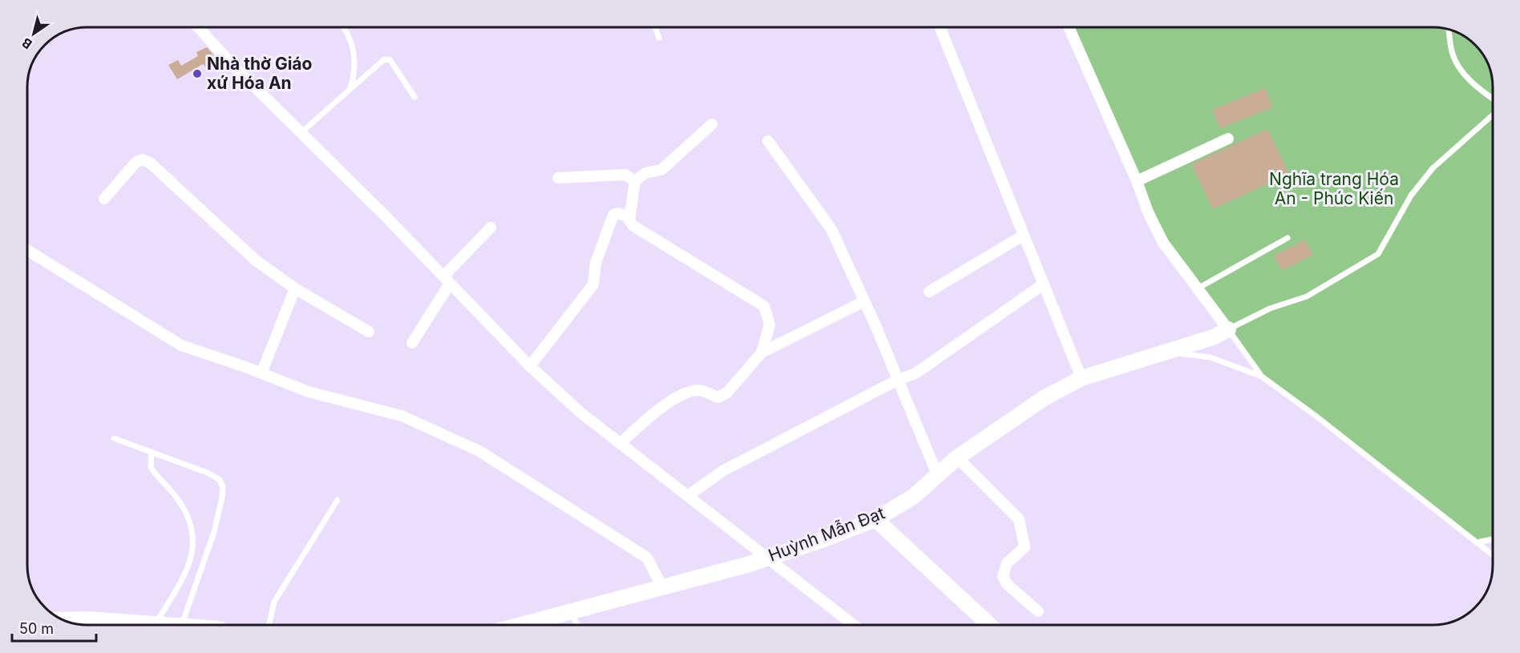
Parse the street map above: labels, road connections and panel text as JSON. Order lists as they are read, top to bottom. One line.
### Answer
{"streets":{"main road":["Huỳnh Mẫn Đạt"]},"parks":["Nghĩa trang Hóa An - Phúc Kiến"],"places":["Nhà thờ Giáo xứ Hóa An"],"scale_bar":"50 m","north":"bottom left"}
